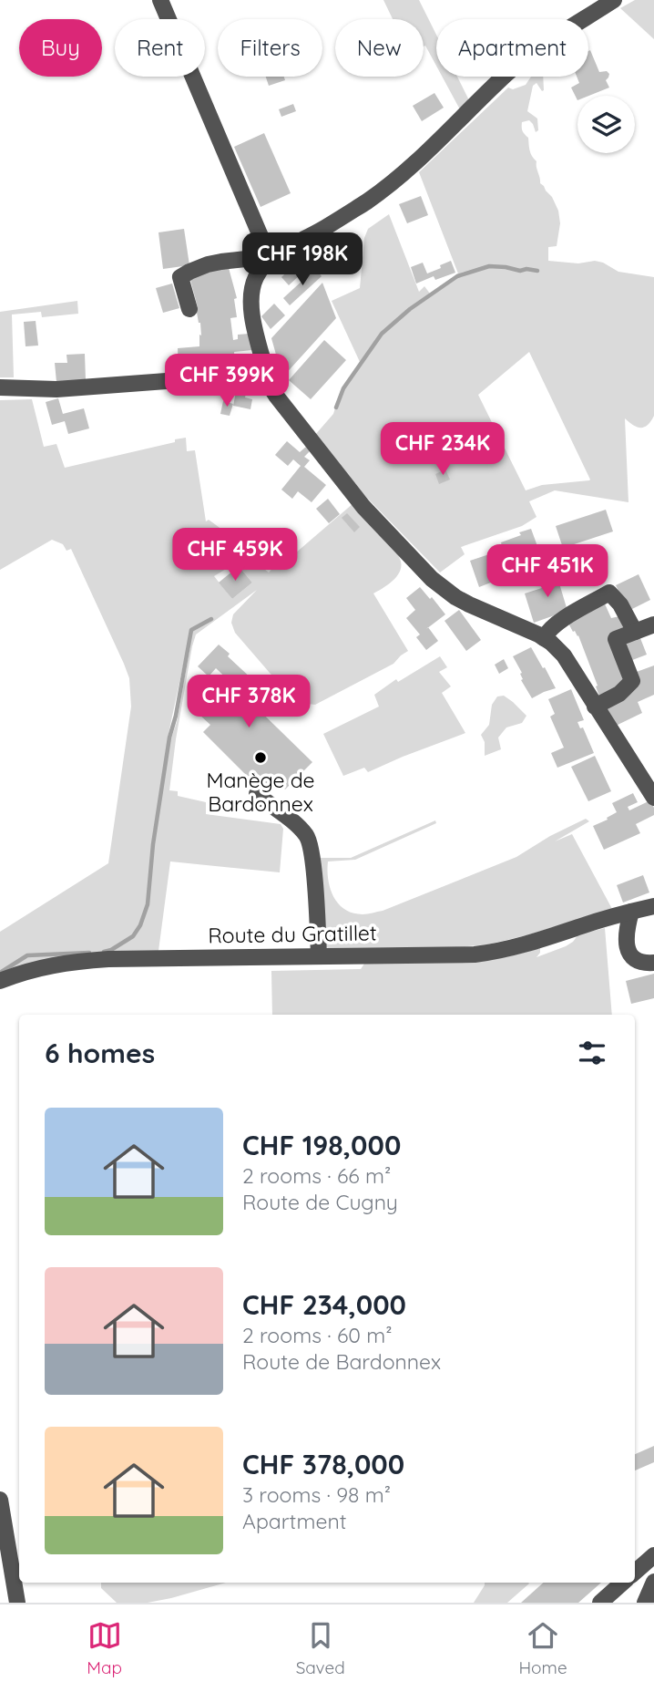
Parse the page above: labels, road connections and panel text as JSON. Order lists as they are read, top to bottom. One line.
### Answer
{"streets":{"street":["Route du Gratillet"]},"places":["Manège de Bardonnex"],"page":{"chip":["Buy","Rent","Filters","New","Apartment"],"price":["CHF 198K","CHF 399K","CHF 234K","CHF 459K","CHF 451K","CHF 378K"],"heading":"6 homes","list":[{"name":"CHF 198,000","note":"2 rooms · 66 m² · Route de Cugny"},{"name":"CHF 234,000","note":"2 rooms · 60 m² · Route de Bardonnex"},{"name":"CHF 378,000","note":"3 rooms · 98 m² · Apartment"}],"tabs":["Map","Saved","Home"]}}
